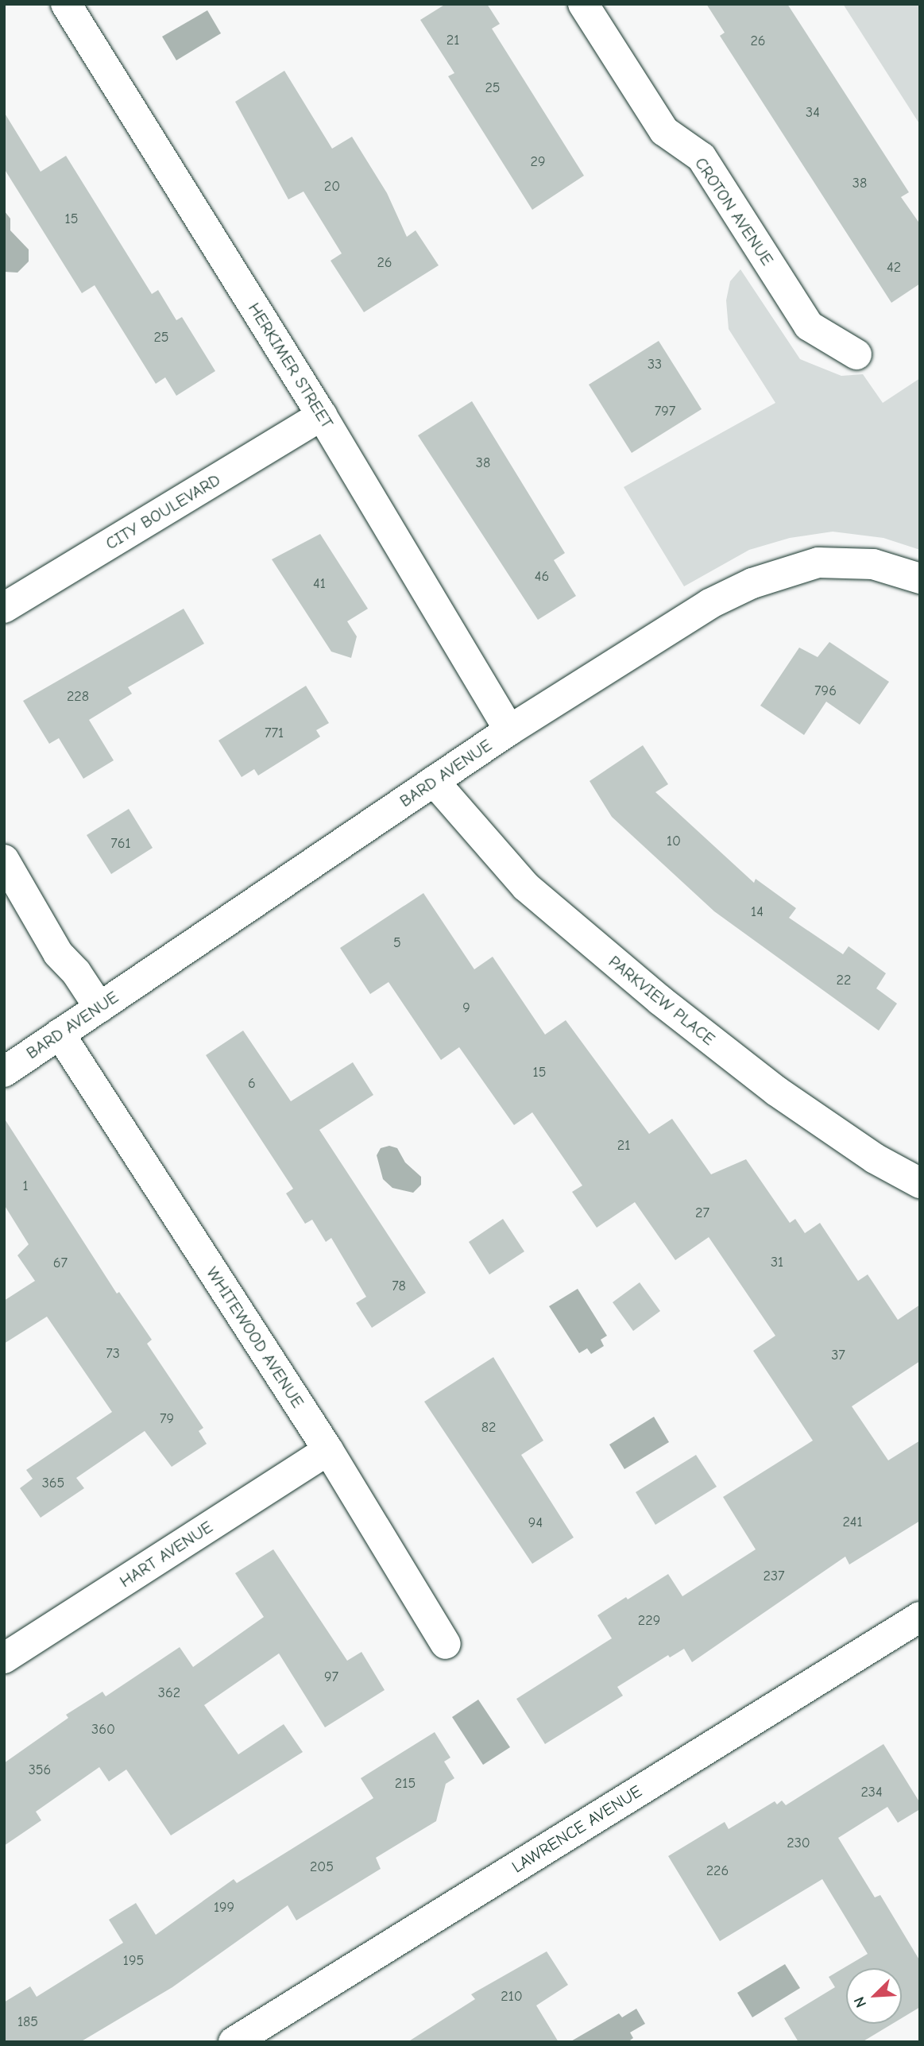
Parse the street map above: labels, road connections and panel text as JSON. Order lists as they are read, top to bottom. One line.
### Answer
{"streets":{"street":["CROTON AVENUE","HERKIMER STREET","CITY BOULEVARD","BARD AVENUE","PARKVIEW PLACE","WHITEWOOD AVENUE","HART AVENUE","LAWRENCE AVENUE"]},"crossings":[["HERKIMER STREET","CITY BOULEVARD"],["HERKIMER STREET","BARD AVENUE"],["BARD AVENUE","PARKVIEW PLACE"],["BARD AVENUE","WHITEWOOD AVENUE"],["WHITEWOOD AVENUE","HART AVENUE"]],"house_numbers":["21","26","25","34","29","38","20","15","26","42","25","33","797","38","46","41","796","228","771","10","761","14","5","22","9","15","6","21","1","27","31","67","78","73","37","79","82","365","241","94","237","229","97","362","360","356","215","234","230","205","226","199","195","210","185"],"north":"bottom left"}
